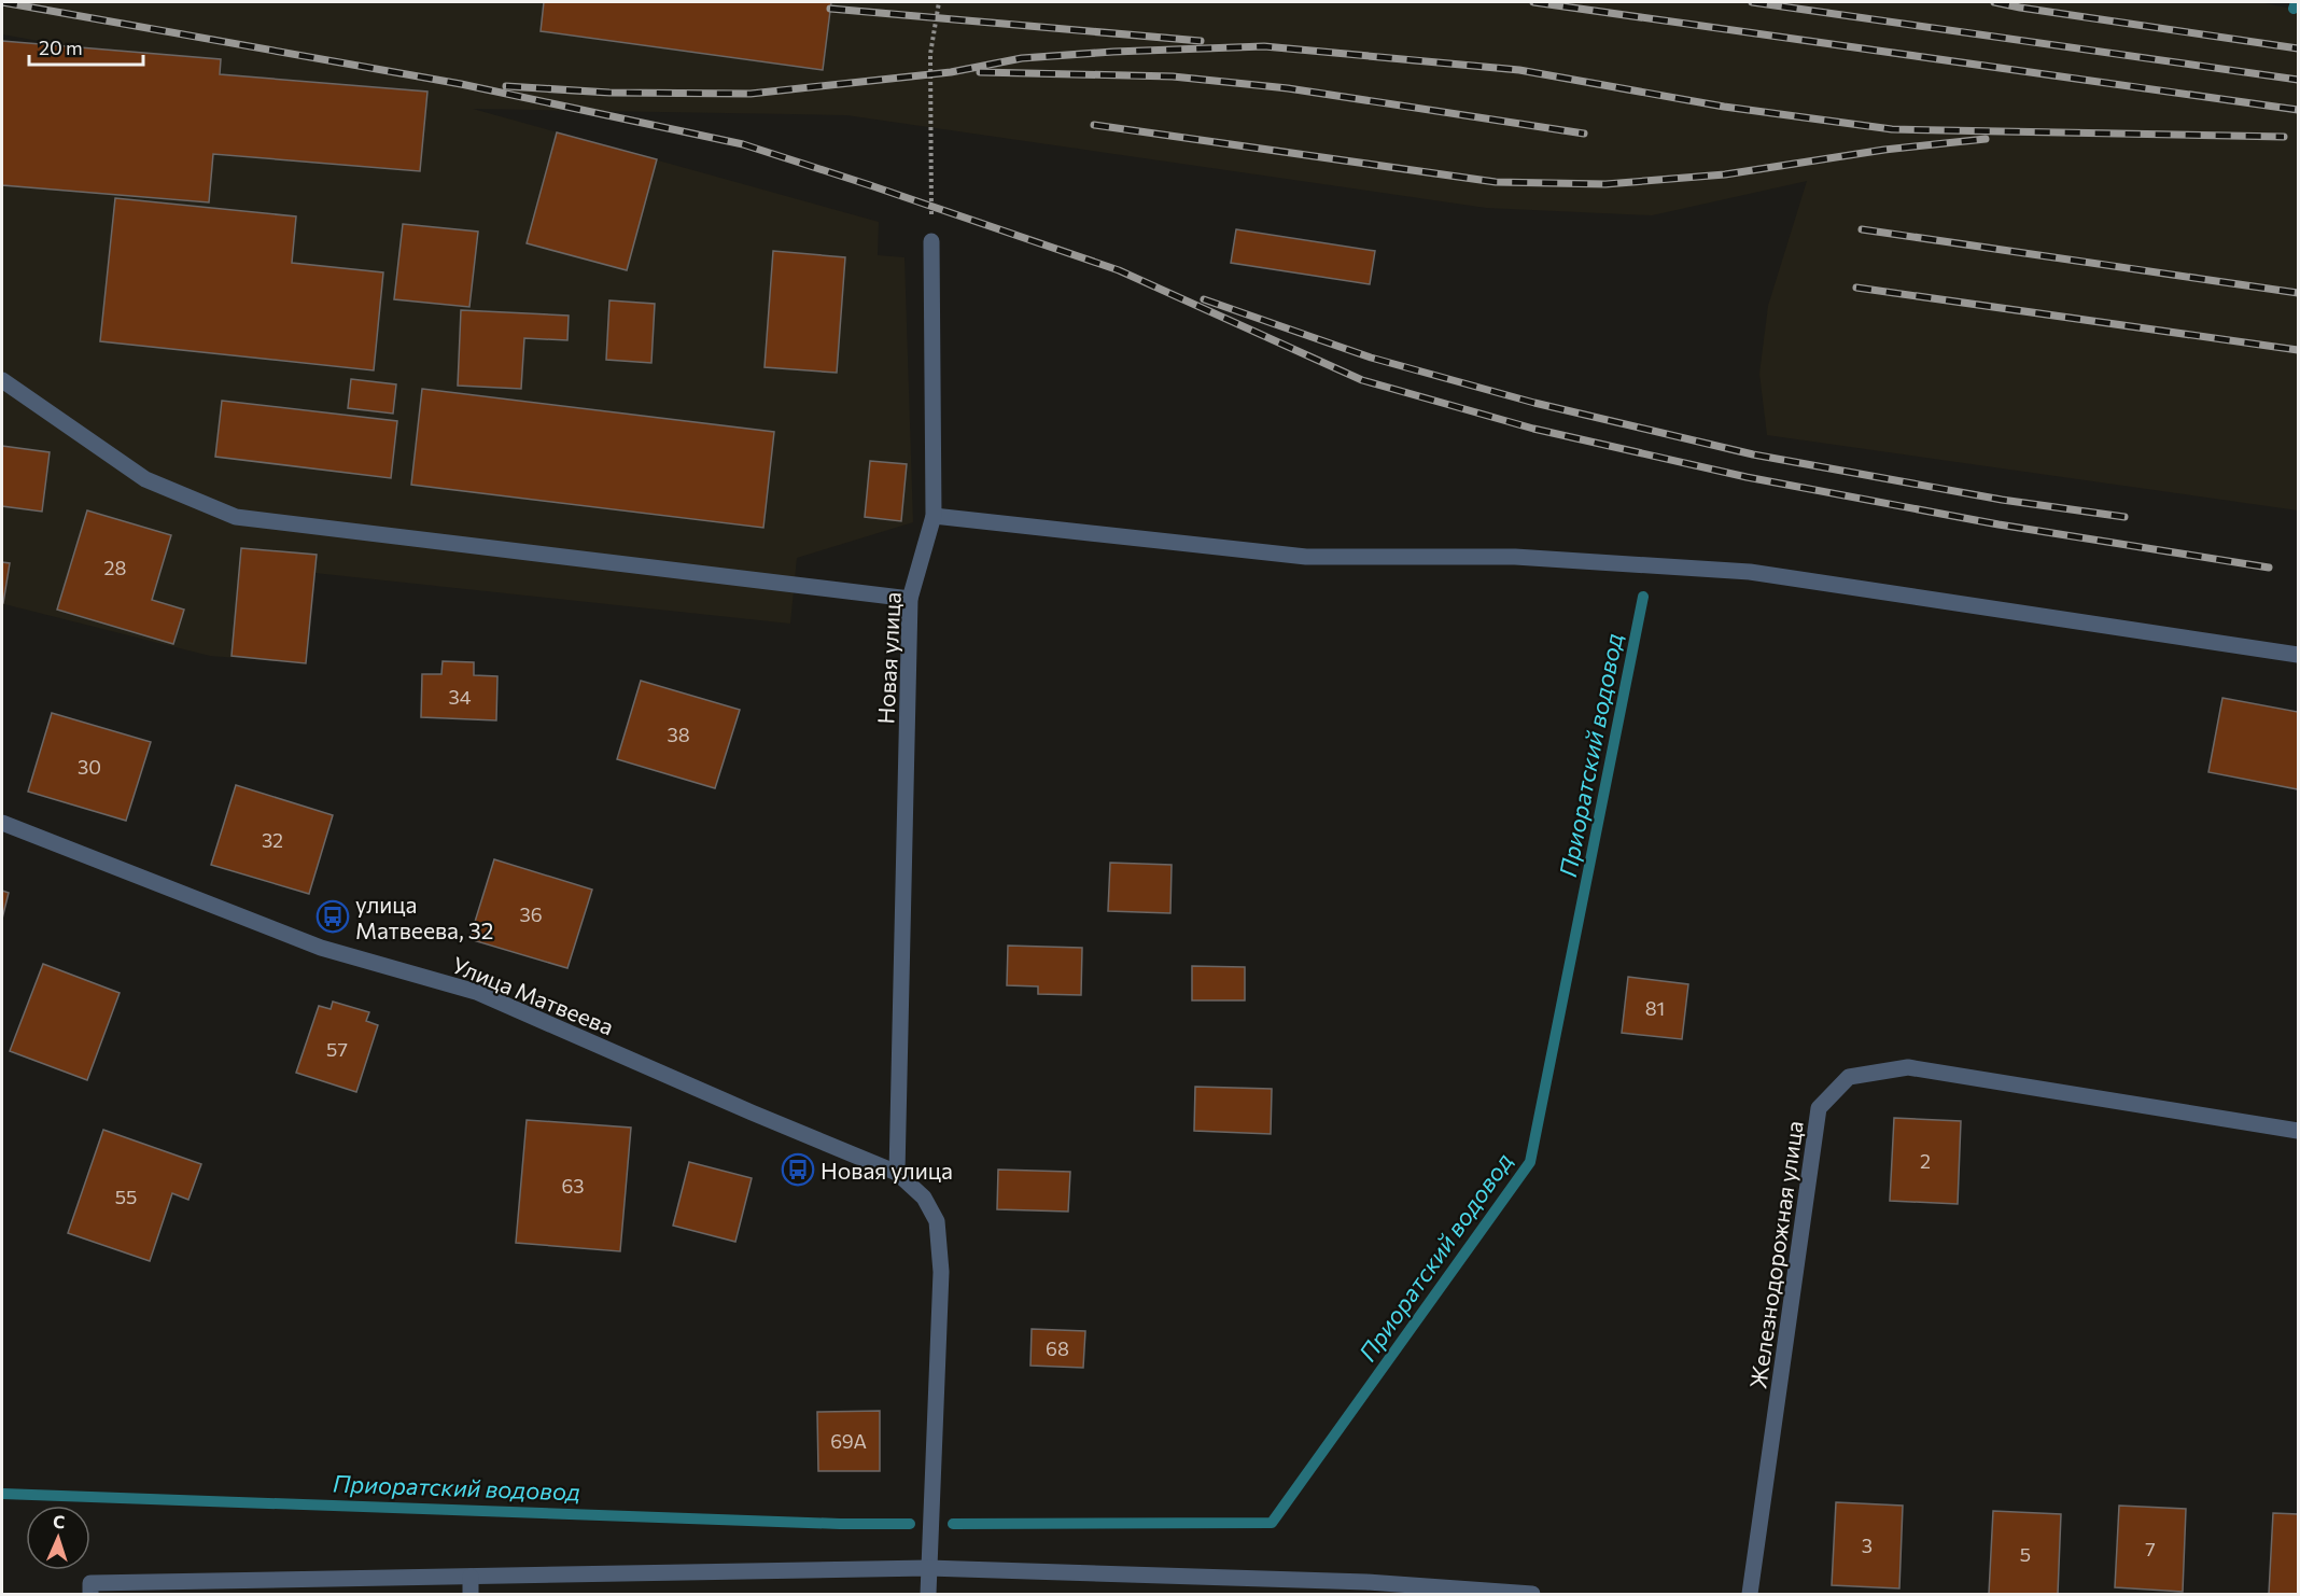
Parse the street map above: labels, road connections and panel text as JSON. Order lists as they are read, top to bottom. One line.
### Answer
{"streets":{"street":["Новая улица","Улица Матвеева","Железнодорожная улица"]},"crossings":[["Новая улица","Улица Матвеева"]],"water":["Приоратский водовод"],"places":{"bus stop":["улица Матвеева, 32","Новая улица"]},"house_numbers":["28","34","38","30","32","36","81","57","2","63","55","68","69А","3","7","5"],"scale_bar":"20 m","north":"top"}
